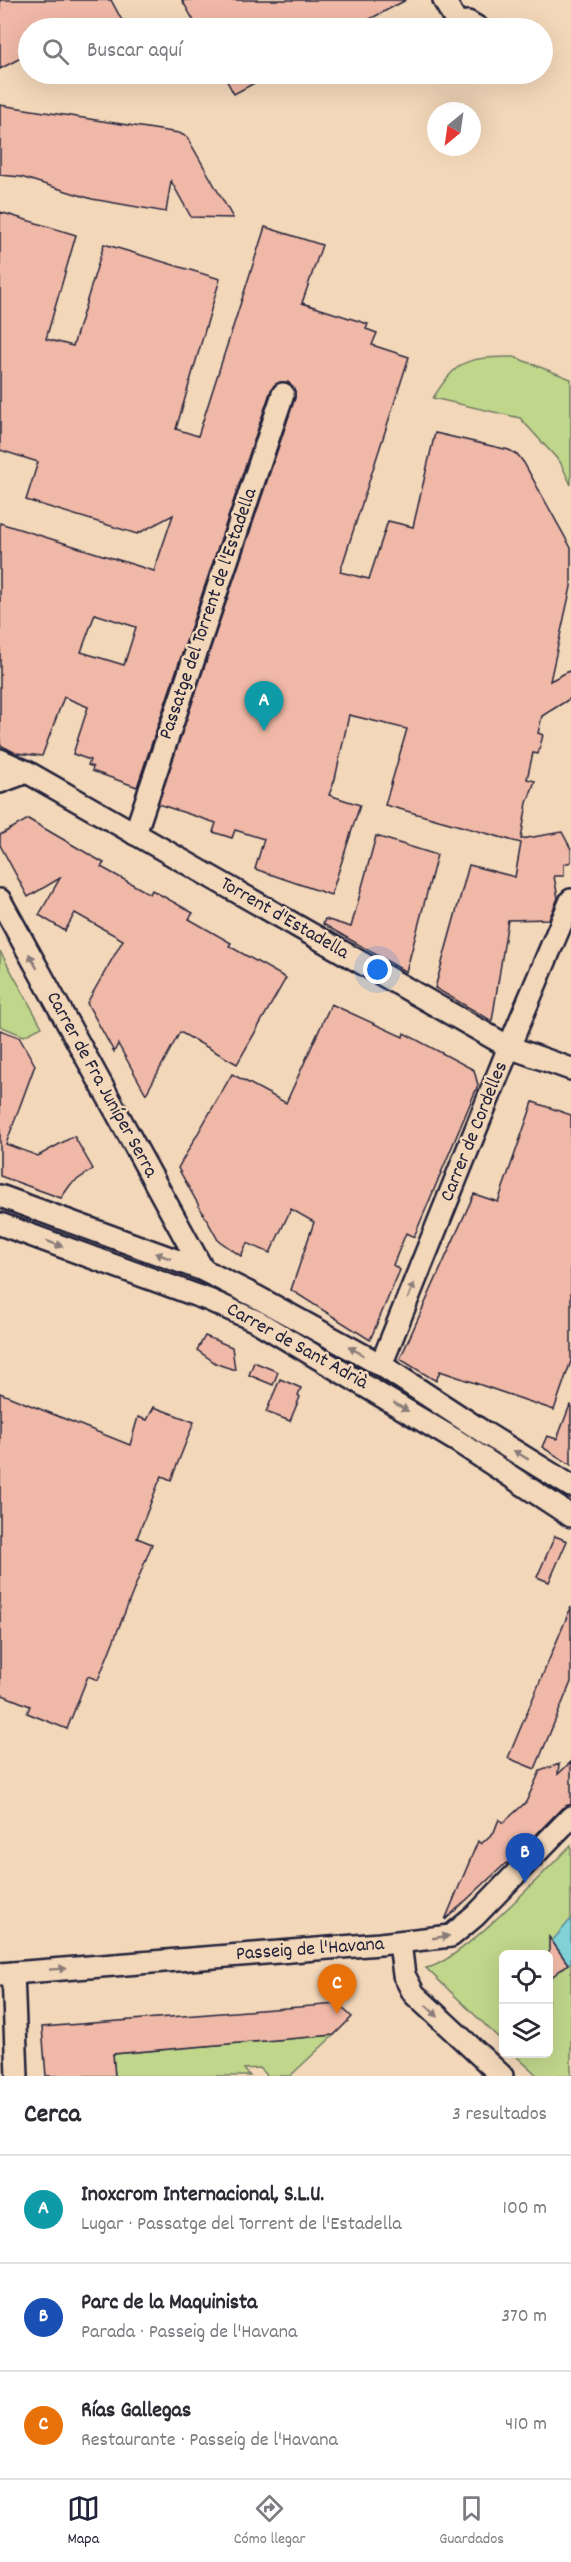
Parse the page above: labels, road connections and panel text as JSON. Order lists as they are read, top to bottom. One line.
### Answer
{"streets":{"street":["Passatge del Torrent de l'Estadella","Torrent d'Estadella","Carrer de Fra Juníper Serra","Carrer de Cordelles","Carrer de Sant Adrià","Passeig de l'Havana"]},"crossings":[["Passatge del Torrent de l'Estadella","Torrent d'Estadella"],["Torrent d'Estadella","Carrer de Cordelles"],["Carrer de Fra Juníper Serra","Carrer de Sant Adrià"],["Carrer de Cordelles","Carrer de Sant Adrià"]],"one_way":["Carrer de Fra Juníper Serra","Carrer de Cordelles","Passeig de l'Havana"],"north":"bottom left","page":{"search":"Buscar aquí","pins":["A","B","C"],"heading":["Cerca","3 resultados"],"list":[{"mark":"A","name":"Inoxcrom Internacional, S.L.U.","note":"Lugar · Passatge del Torrent de l'Estadella","value":"100 m"},{"mark":"B","name":"Parc de la Maquinista","note":"Parada · Passeig de l'Havana","value":"370 m"},{"mark":"C","name":"Rías Gallegas","note":"Restaurante · Passeig de l'Havana","value":"410 m"}],"nav":["Mapa","Cómo llegar","Guardados"]}}
